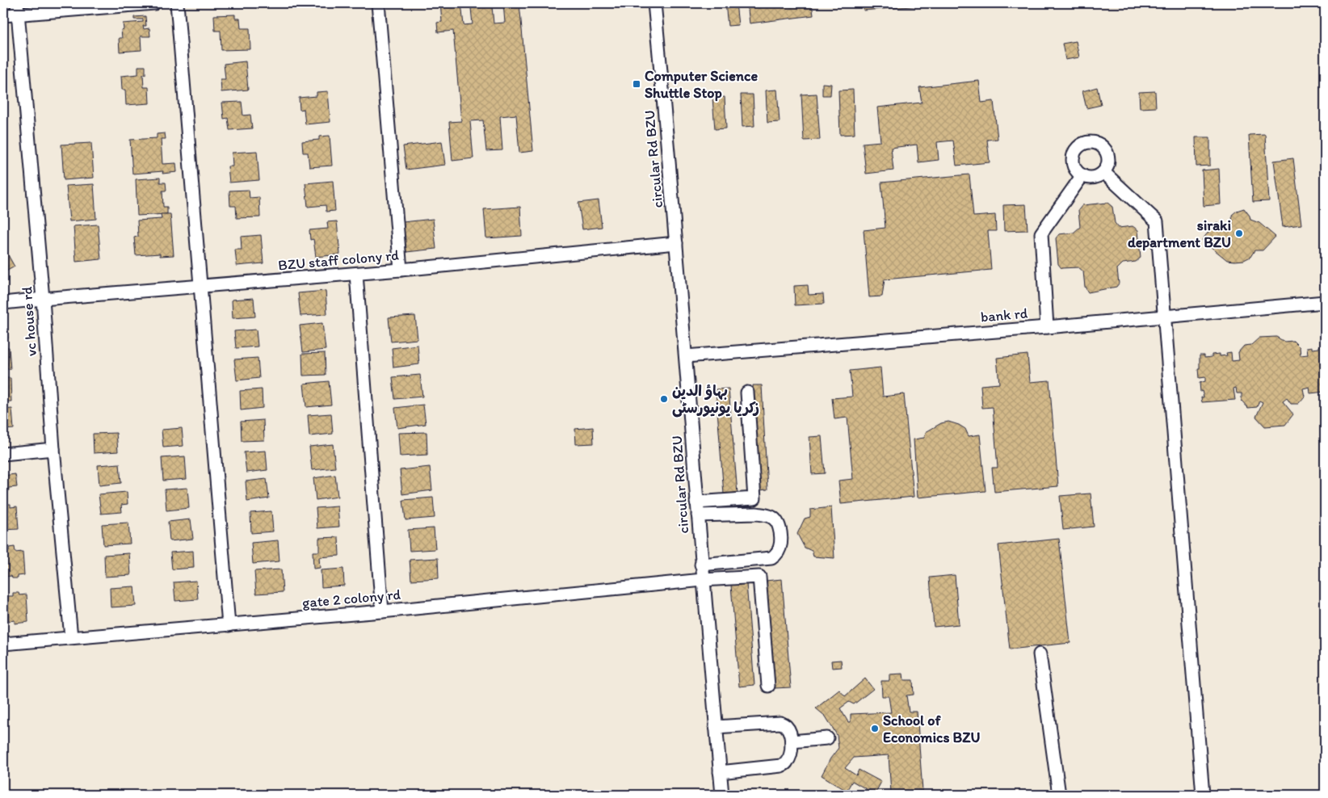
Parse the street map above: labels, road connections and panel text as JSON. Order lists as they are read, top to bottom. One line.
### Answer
{"streets":{"street":["circular Rd BZU","BZU staff colony rd","bank rd","vc house rd","gate 2 colony rd"]},"crossings":[["circular Rd BZU","BZU staff colony rd"],["circular Rd BZU","bank rd"],["circular Rd BZU","gate 2 colony rd"],["BZU staff colony rd","vc house rd"],["vc house rd","gate 2 colony rd"]],"places":{"transit":["Computer Science Shuttle Stop"],"other":["siraki department BZU","بہاؤ الدین زکریا یونیورسٹی","School of Economics BZU"]}}
